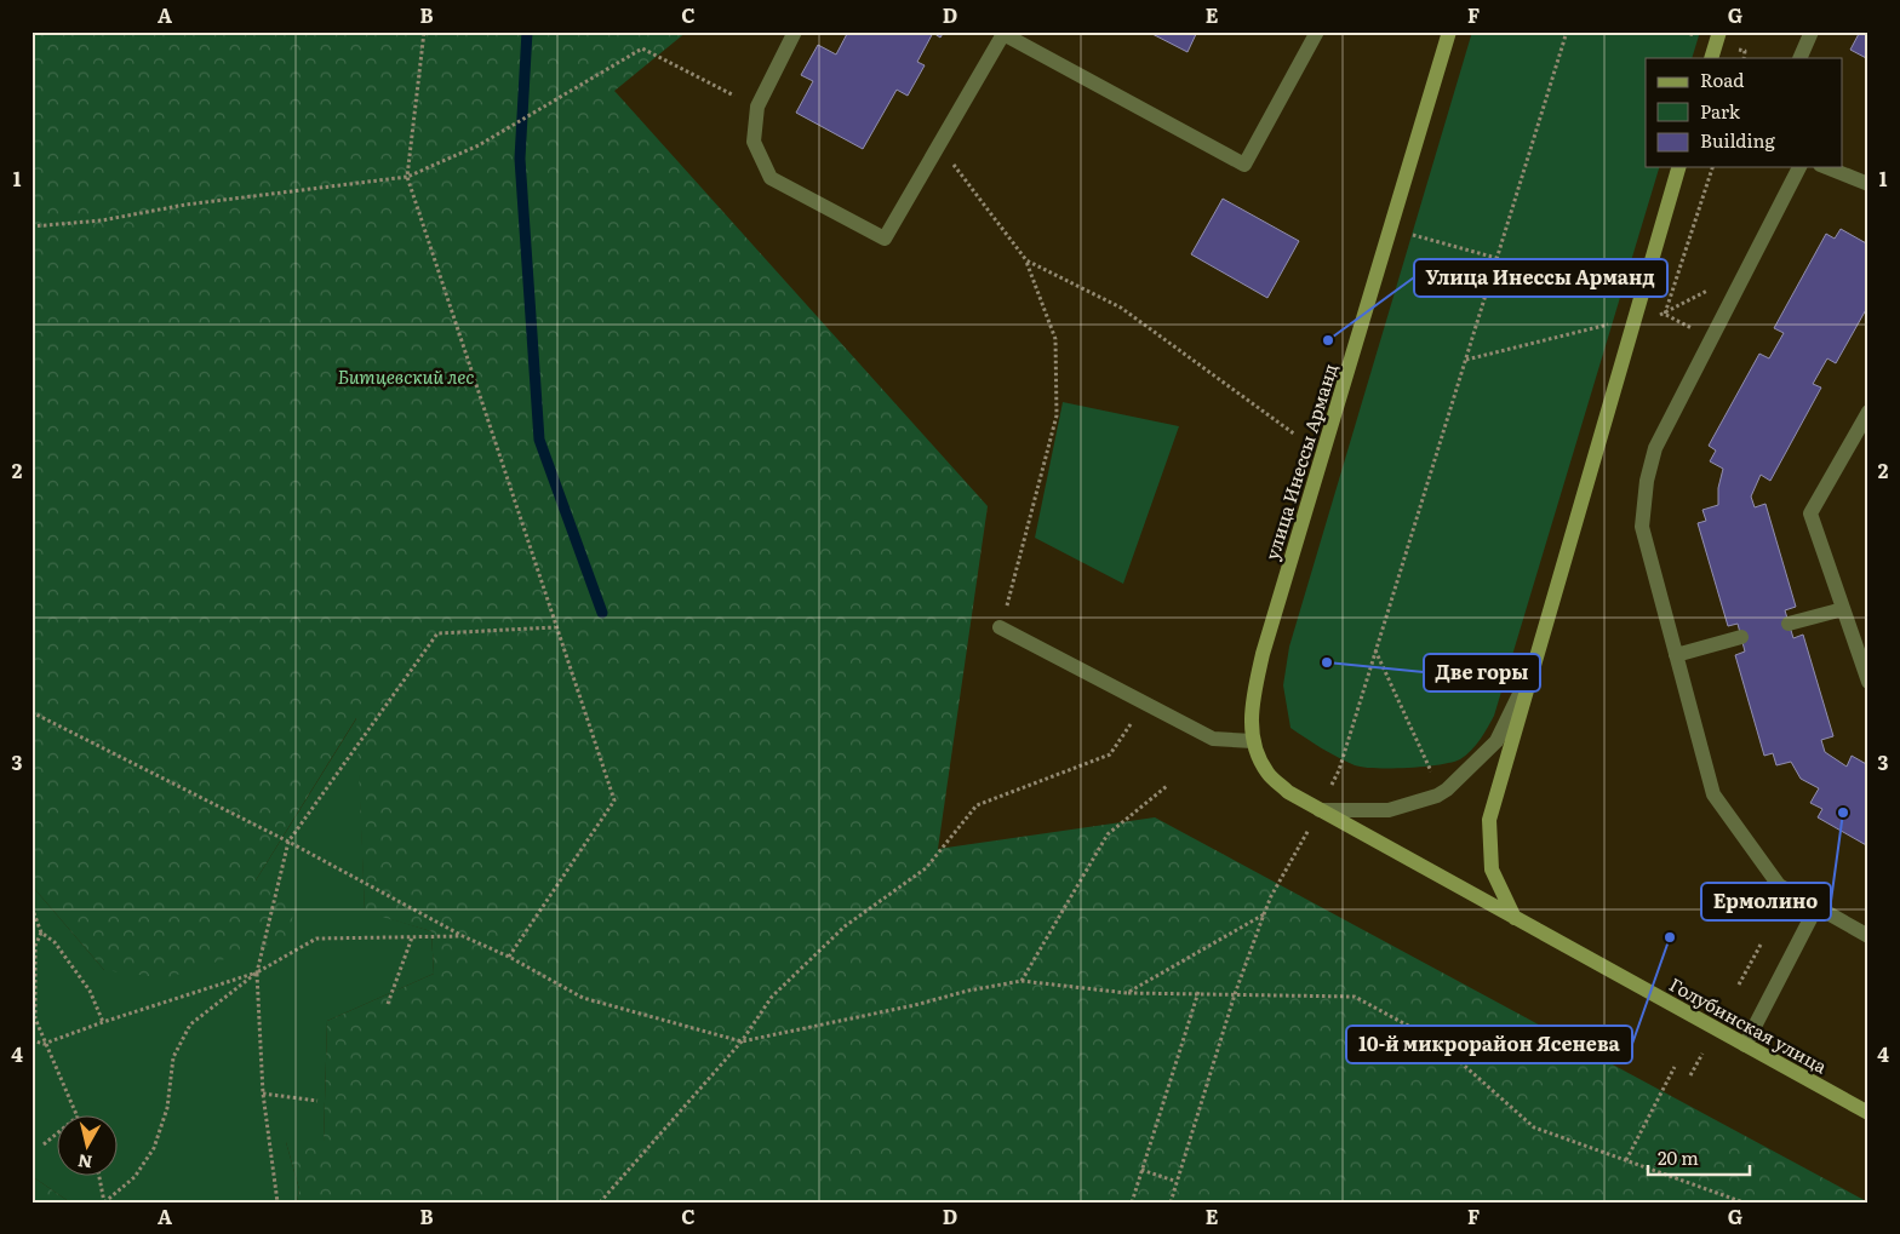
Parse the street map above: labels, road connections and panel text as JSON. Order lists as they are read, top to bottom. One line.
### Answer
{"streets":{"street":["улица Инессы Арманд","Голубинская улица"]},"crossings":[["улица Инессы Арманд","Голубинская улица"]],"parks":["Битцевский лес"],"places":["Улица Инессы Арманд","Две горы","Ермолино","10-й микрорайон Ясенева"],"legend":["Road","Park","Building"],"scale_bar":"20 m","north":"bottom","grid":{"columns":["A","B","C","D","E","F","G"],"rows":["1","2","3","4"]}}
